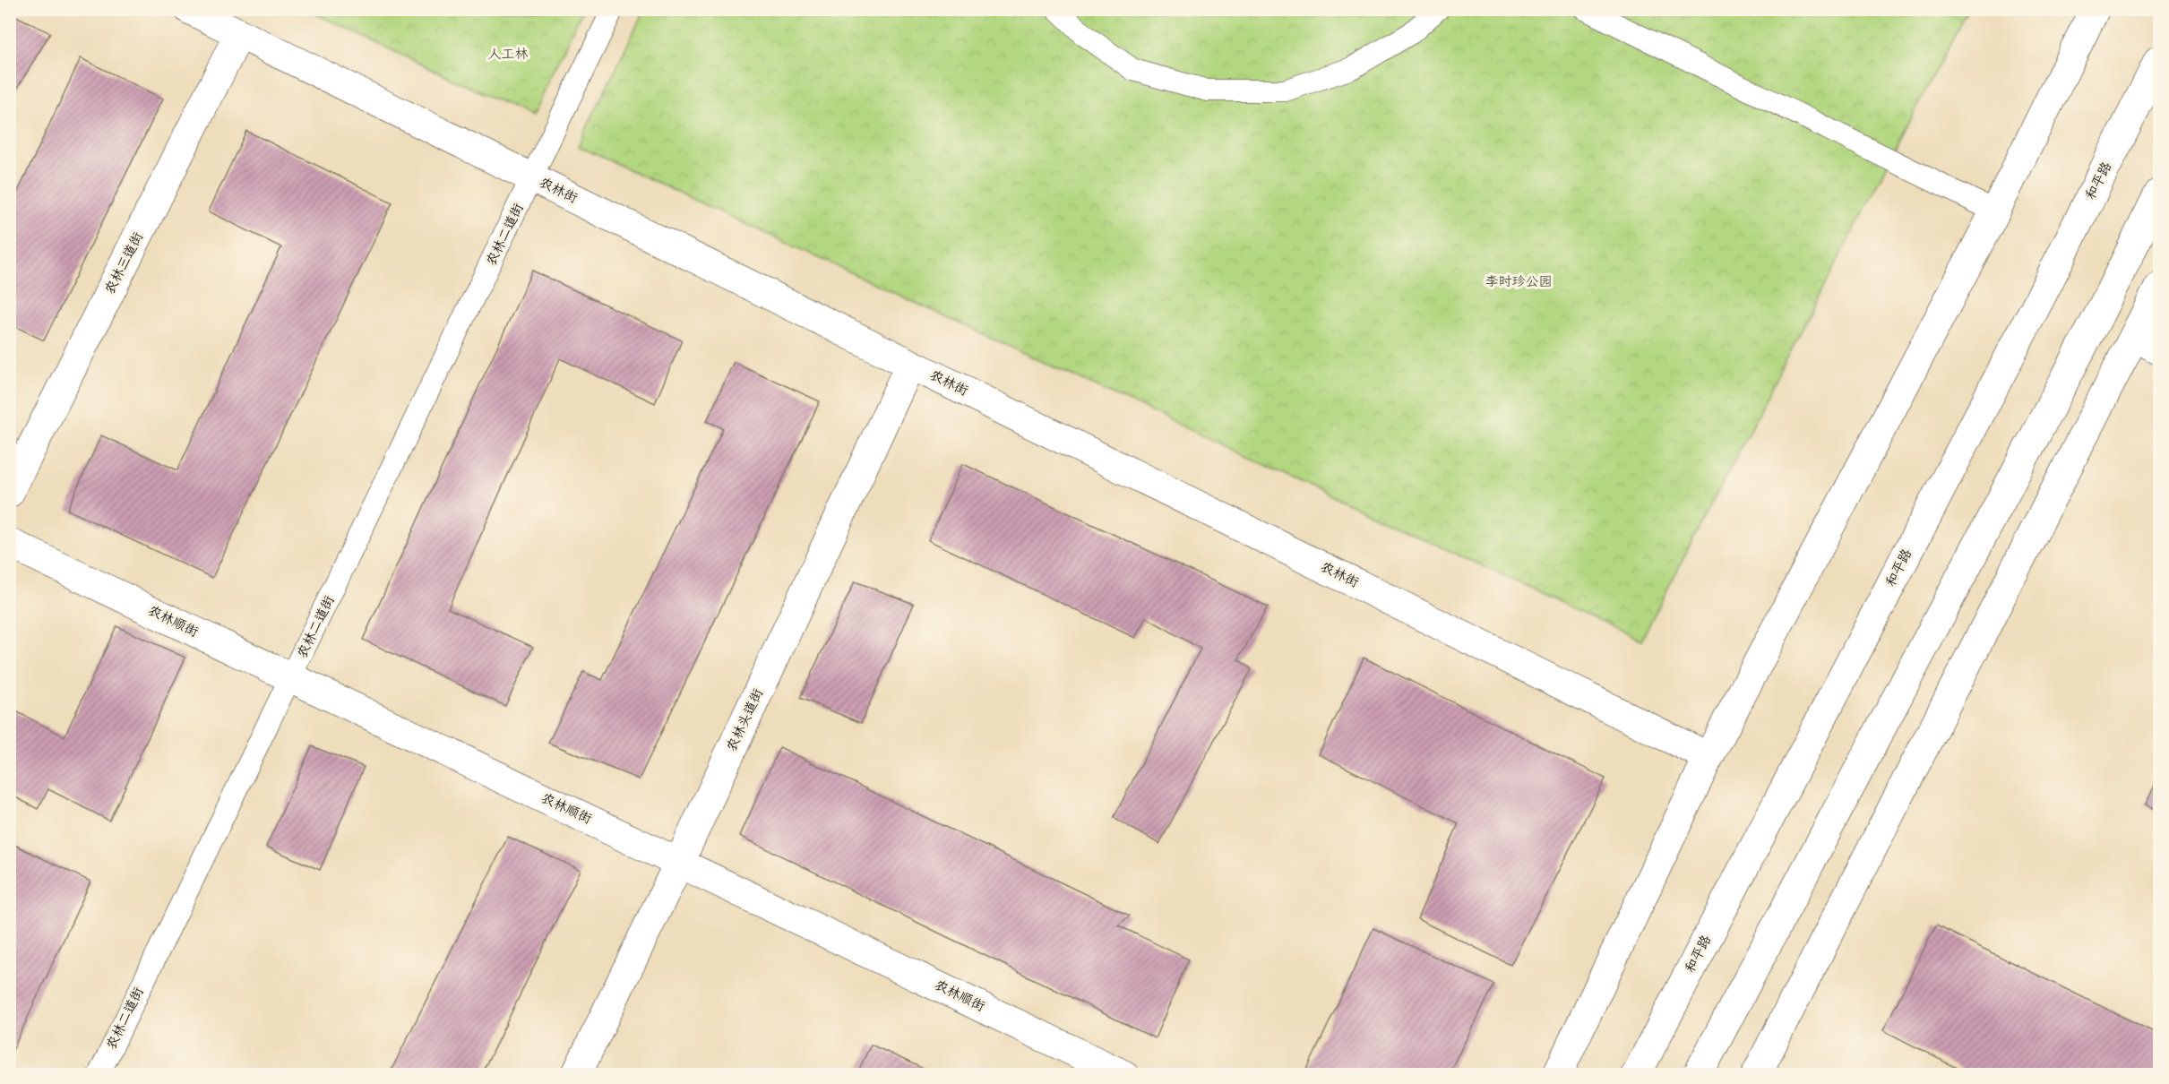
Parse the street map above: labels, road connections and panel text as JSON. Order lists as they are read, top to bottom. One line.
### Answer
{"streets":{"street":["和平路","农林街","农林三道街","农林顺街","农林头道街"],"lane":["农林二道街"]},"crossings":[["农林街","农林二道街"],["农林街","农林三道街"],["农林街","农林头道街"],["农林二道街","农林顺街"],["农林顺街","农林头道街"]],"parks":["人工林","李时珍公园"]}
